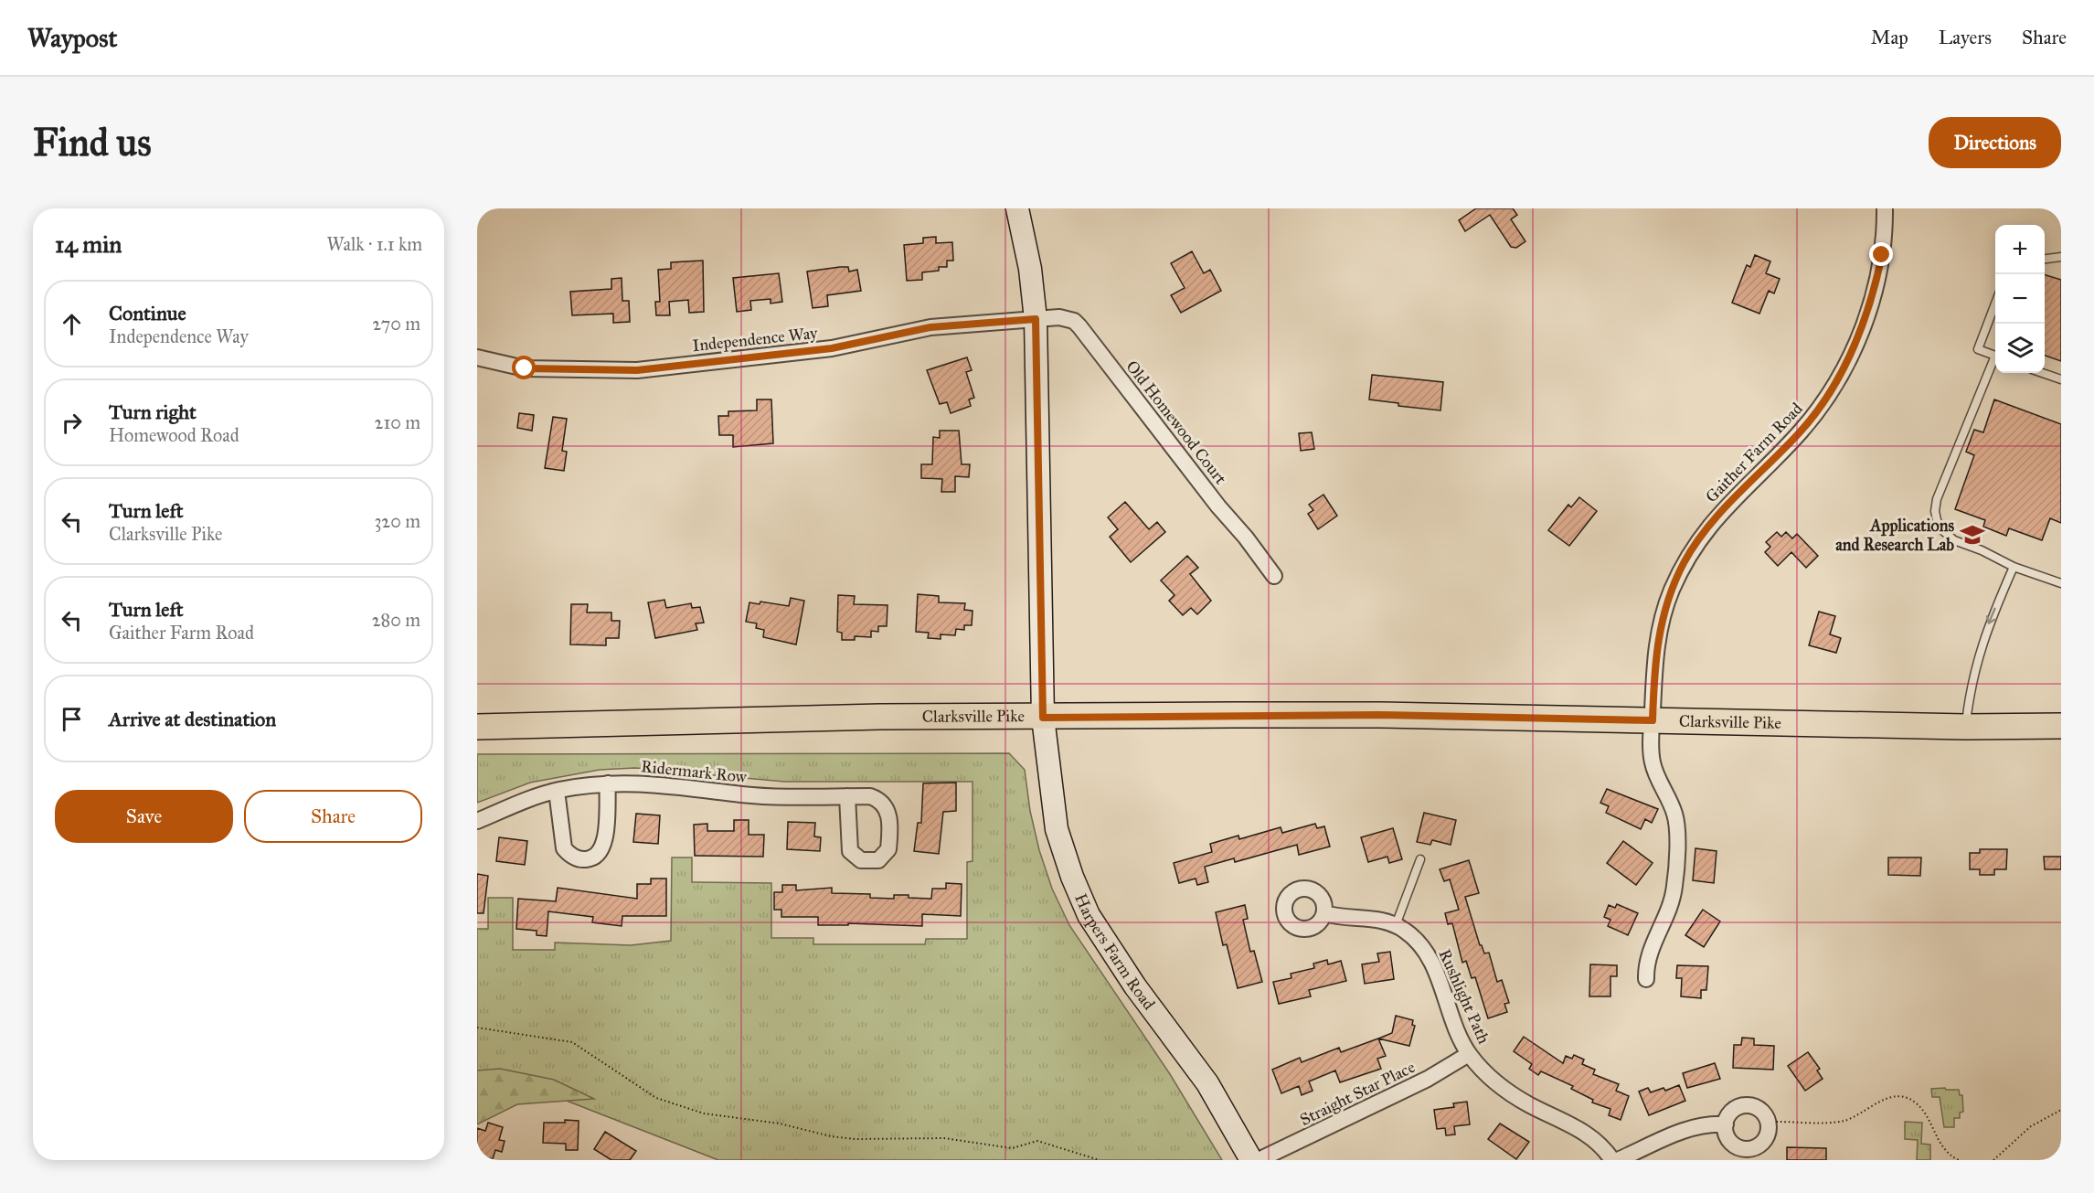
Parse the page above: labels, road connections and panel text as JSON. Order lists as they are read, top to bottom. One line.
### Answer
{"streets":{"main road":["Clarksville Pike"],"street":["Independence Way","Old Homewood Court","Gaither Farm Road","Ridermark Row","Harpers Farm Road","Rushlight Path","Straight Star Place"]},"crossings":[["Independence Way","Old Homewood Court"],["Independence Way","Harpers Farm Road"],["Old Homewood Court","Harpers Farm Road"],["Gaither Farm Road","Clarksville Pike"],["Clarksville Pike","Harpers Farm Road"],["Rushlight Path","Straight Star Place"]],"places":{"school or university":["Applications and Research Lab"]},"page":{"header":"Waypost","nav":["Map","Layers","Share"],"buttons":["Directions",["Save","Share"]],"title":"Find us","heading":["14 min","Walk · 1.1 km"],"map_buttons":["+","−"],"list":[["Continue","Independence Way","270 m"],["Turn right","Homewood Road","210 m"],["Turn left","Clarksville Pike","320 m"],["Turn left","Gaither Farm Road","280 m"],"Arrive at destination"]}}
